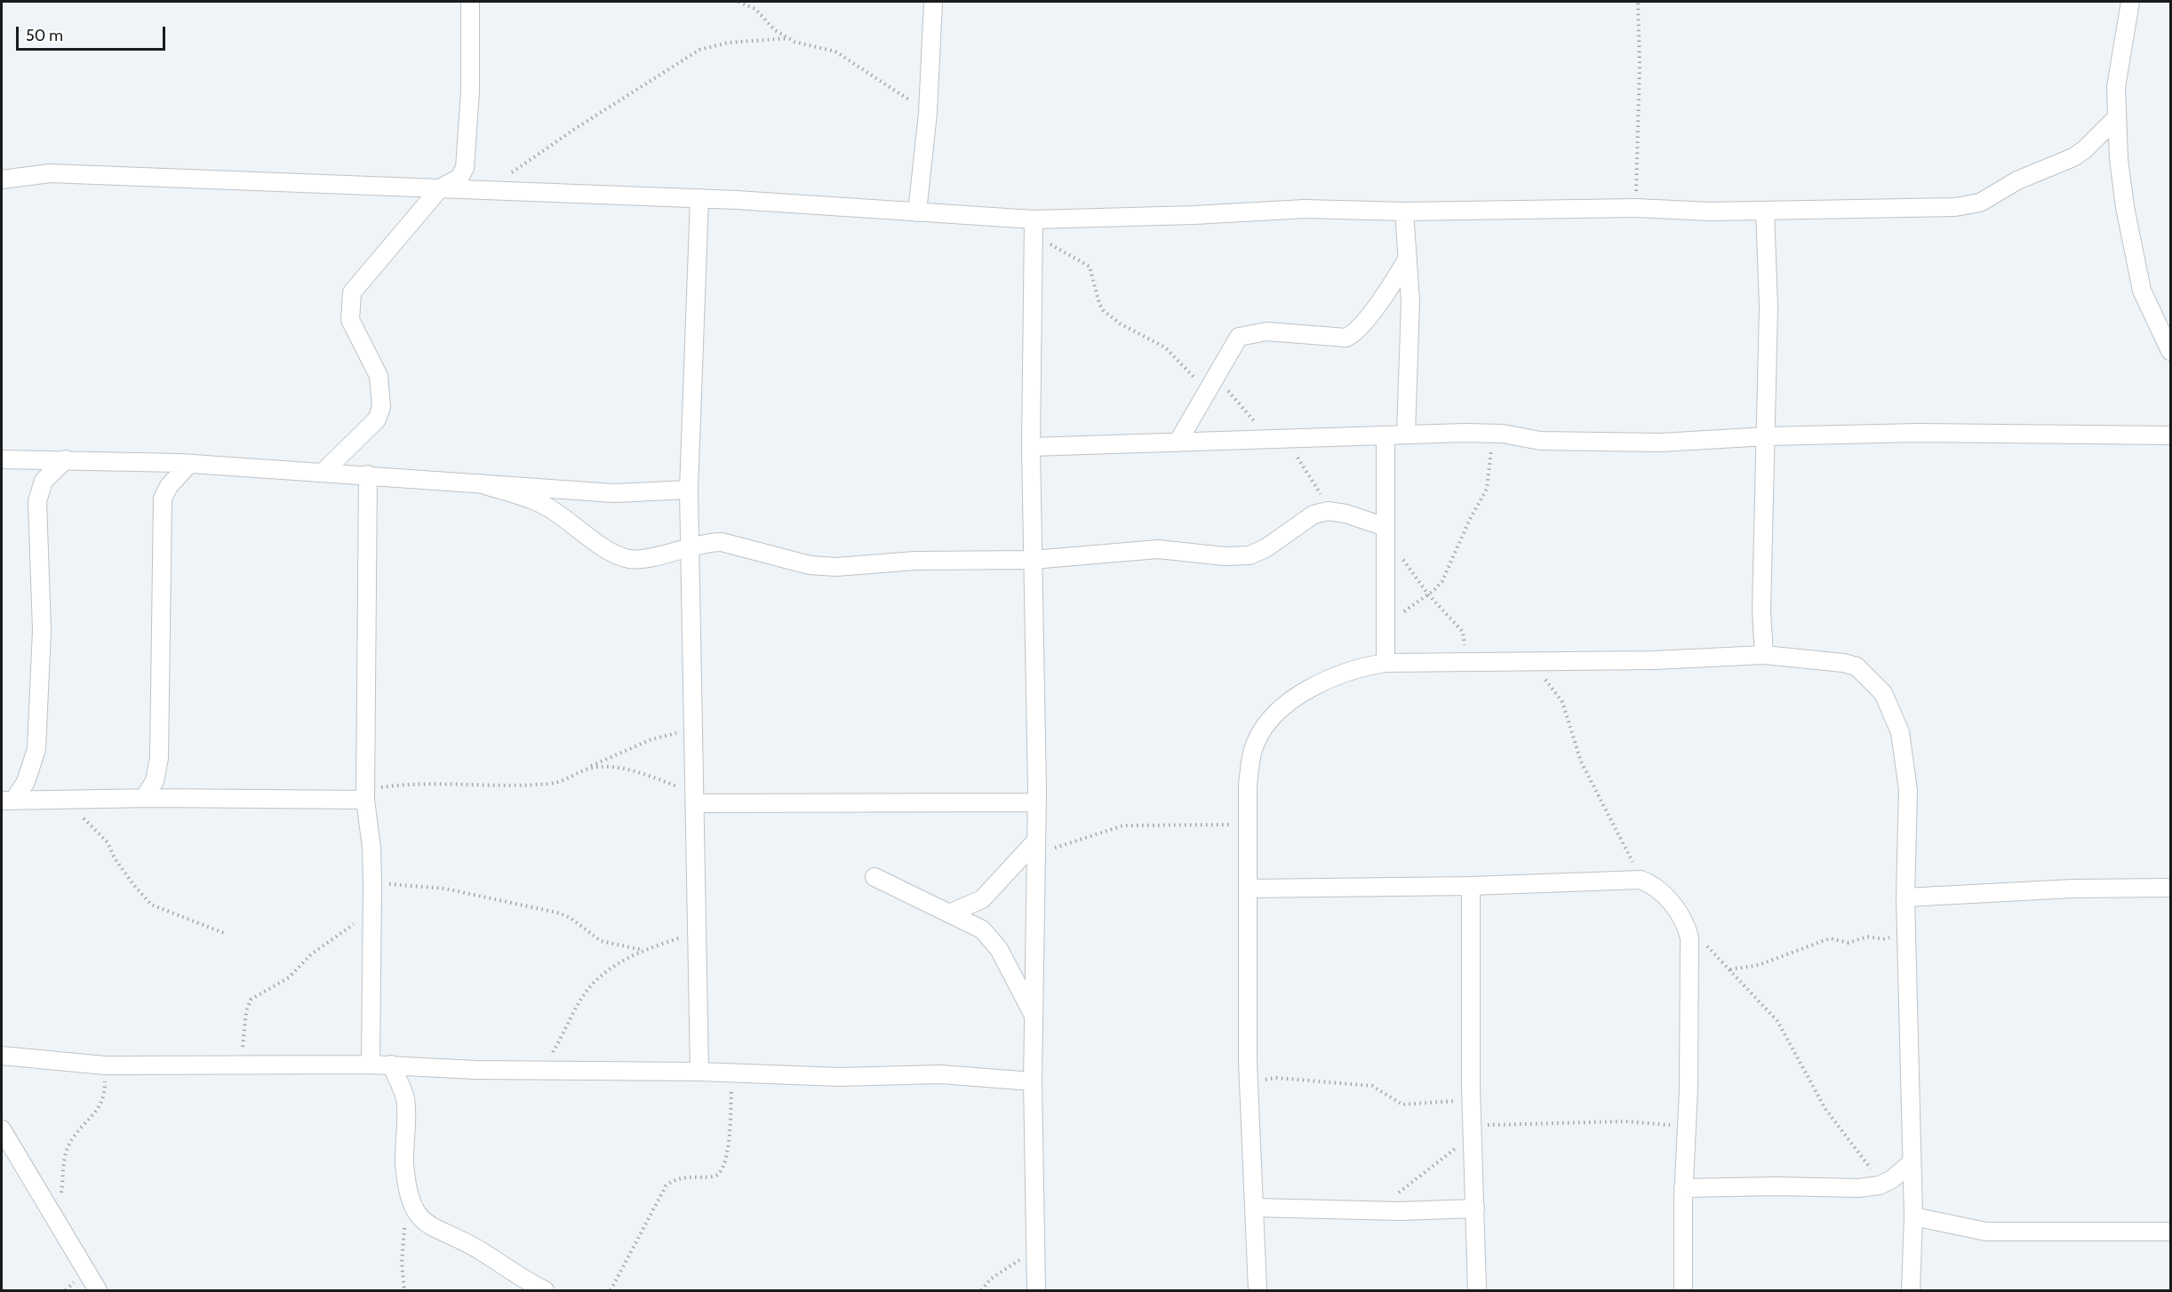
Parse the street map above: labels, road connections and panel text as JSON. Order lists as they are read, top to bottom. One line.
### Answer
{"scale_bar":"50 m"}
